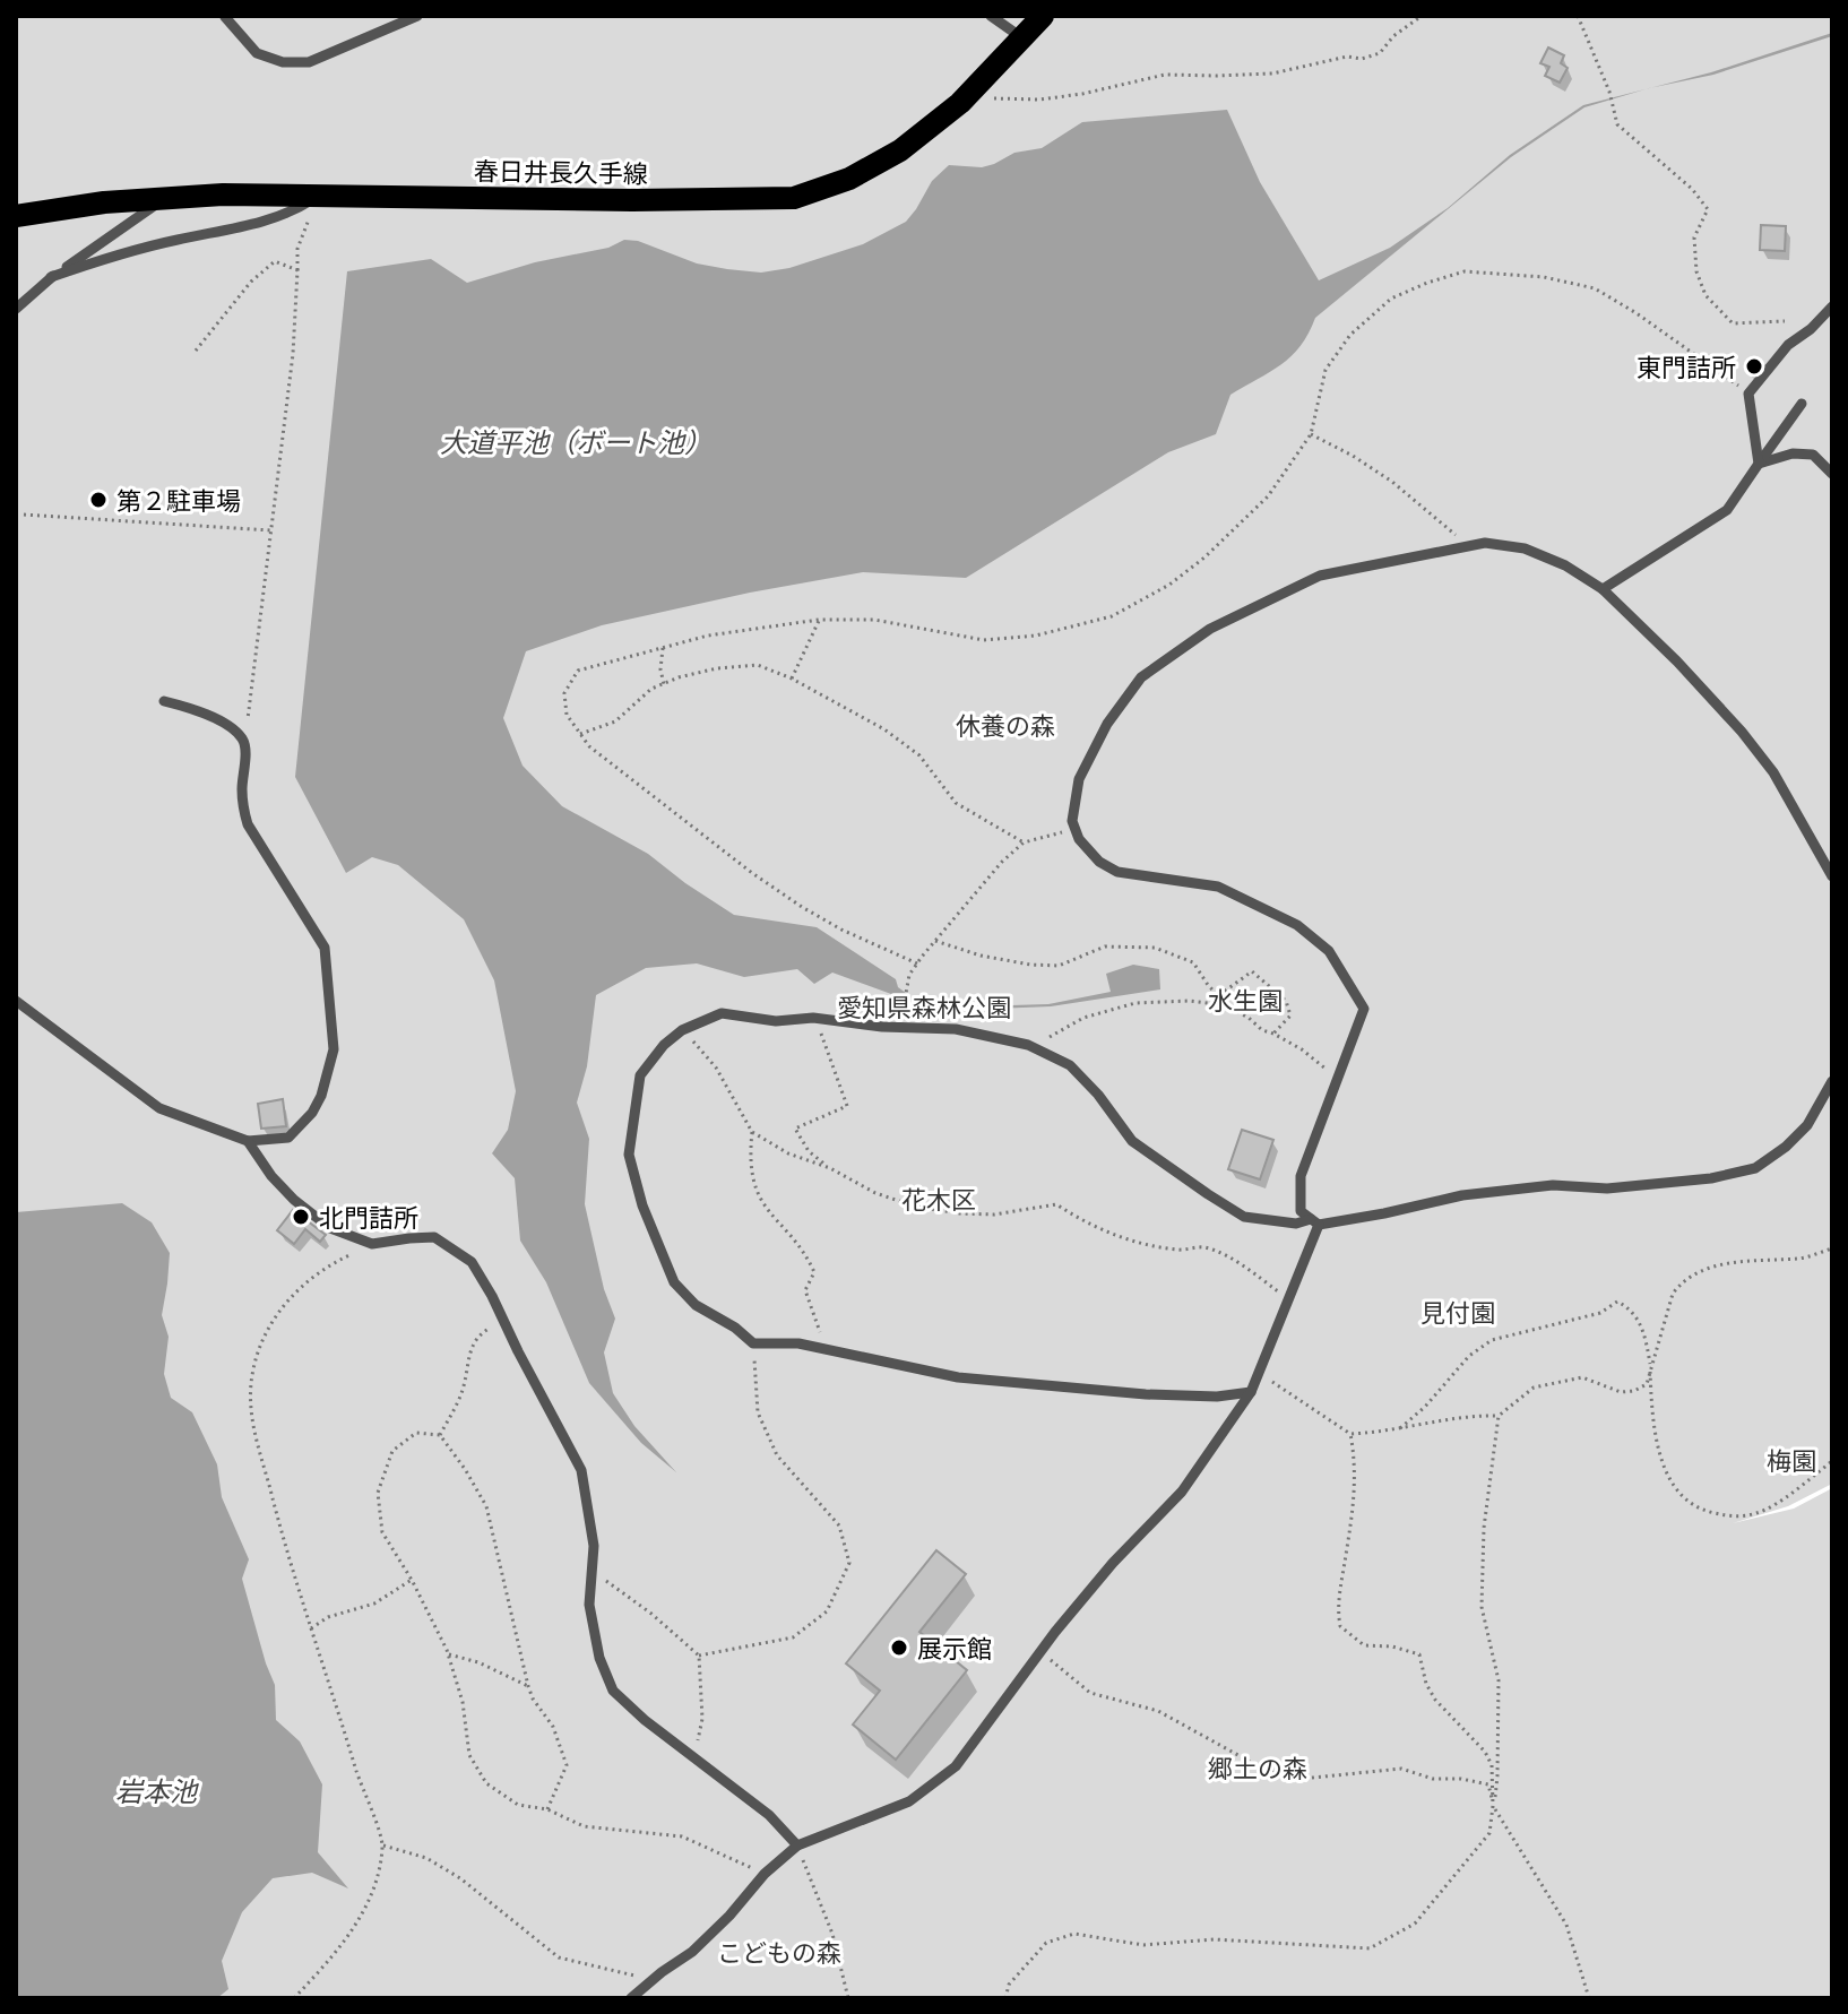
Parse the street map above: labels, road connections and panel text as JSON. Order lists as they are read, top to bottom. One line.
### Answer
{"streets":{"main road":["春日井長久手線"]},"water":["大道平池（ボート池）","岩本池"],"parks":["休養の森","水生園","愛知県森林公園","花木区","見付園","梅園","郷土の森","こどもの森"],"places":["東門詰所","第２駐車場","北門詰所","展示館"]}
